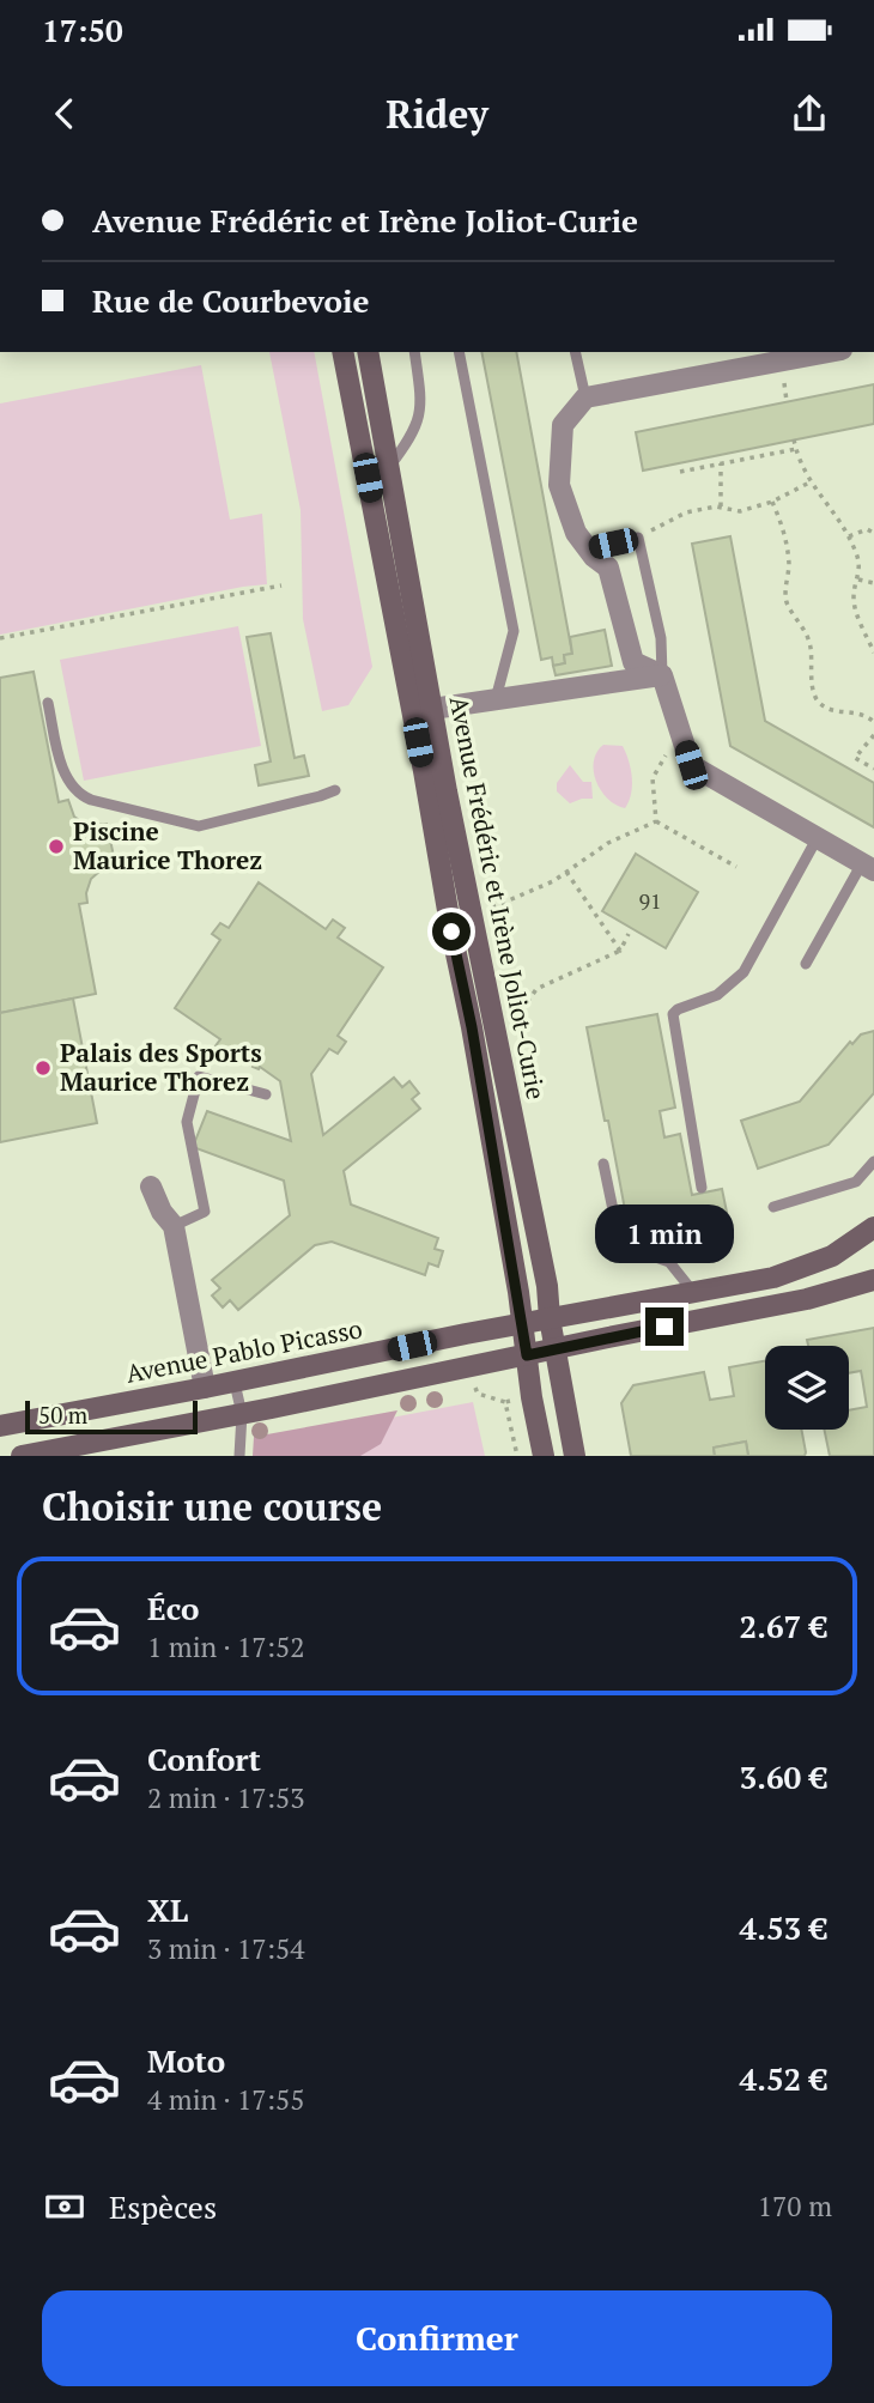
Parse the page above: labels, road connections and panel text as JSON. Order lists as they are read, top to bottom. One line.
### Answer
{"streets":{"main road":["Avenue Frédéric et Irène Joliot-Curie","Avenue Pablo Picasso"]},"crossings":[["Avenue Frédéric et Irène Joliot-Curie","Avenue Pablo Picasso"]],"places":["Piscine Maurice Thorez","Palais des Sports Maurice Thorez"],"house_numbers":["91"],"scale_bar":"50 m","page":{"status":"17:50","header":"Ridey","banner":["Avenue Frédéric et Irène Joliot-Curie","Rue de Courbevoie"],"bubble":"1 min","scale":"50 m","heading":"Choisir une course","list":[{"name":"Éco","note":"1 min · 17:52","value":"2.67 €"},{"name":"Confort","note":"2 min · 17:53","value":"3.60 €"},{"name":"XL","note":"3 min · 17:54","value":"4.53 €"},{"name":"Moto","note":"4 min · 17:55","value":"4.52 €"}],"pay":["Espèces","170 m"],"buttons":"Confirmer"}}
